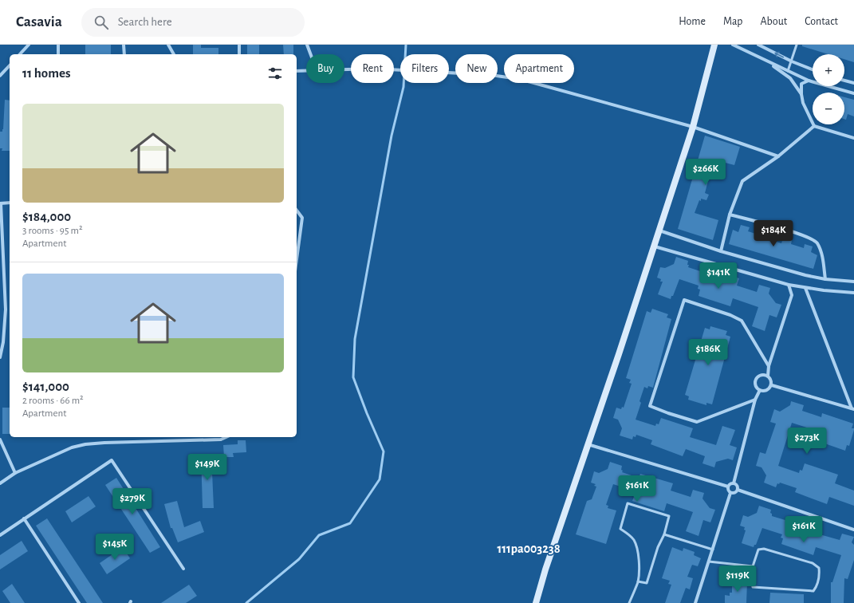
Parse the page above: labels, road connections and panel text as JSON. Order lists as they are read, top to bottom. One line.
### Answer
{"districts":["111pa003238"],"page":{"header":"Casavia","search":"Search here","nav":["Home","Map","About","Contact"],"map_buttons":["+","−"],"chip":["Buy","Rent","Filters","New","Apartment"],"heading":"11 homes","list":[{"name":"$184,000","note":"3 rooms · 95 m² · Apartment"},{"name":"$141,000","note":"2 rooms · 66 m² · Apartment"}],"price":["$266K","$184K","$141K","$186K","$273K","$149K","$161K","$279K","$161K","$145K","$119K"]}}
